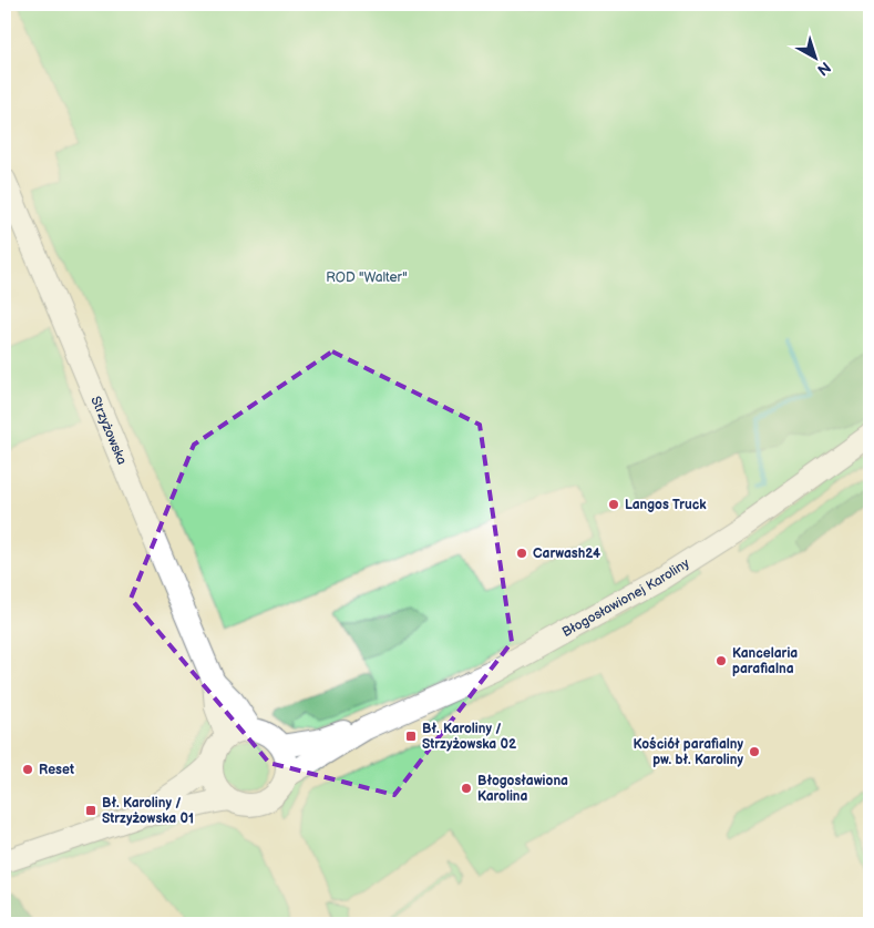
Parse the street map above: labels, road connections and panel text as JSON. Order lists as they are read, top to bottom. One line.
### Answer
{"streets":{"street":["Strzyżowska","Błogosławionej Karoliny"]},"crossings":[["Strzyżowska","Błogosławionej Karoliny"]],"parks":["ROD \"Walter\""],"places":{"other":["Langos Truck","Carwash24","Kancelaria parafialna","Kościół parafialny pw. bł. Karoliny","Reset","Błogosławiona Karolina"],"transit":["Bł. Karoliny / Strzyżowska 02","Bł. Karoliny / Strzyżowska 01"]},"north":"bottom right"}
